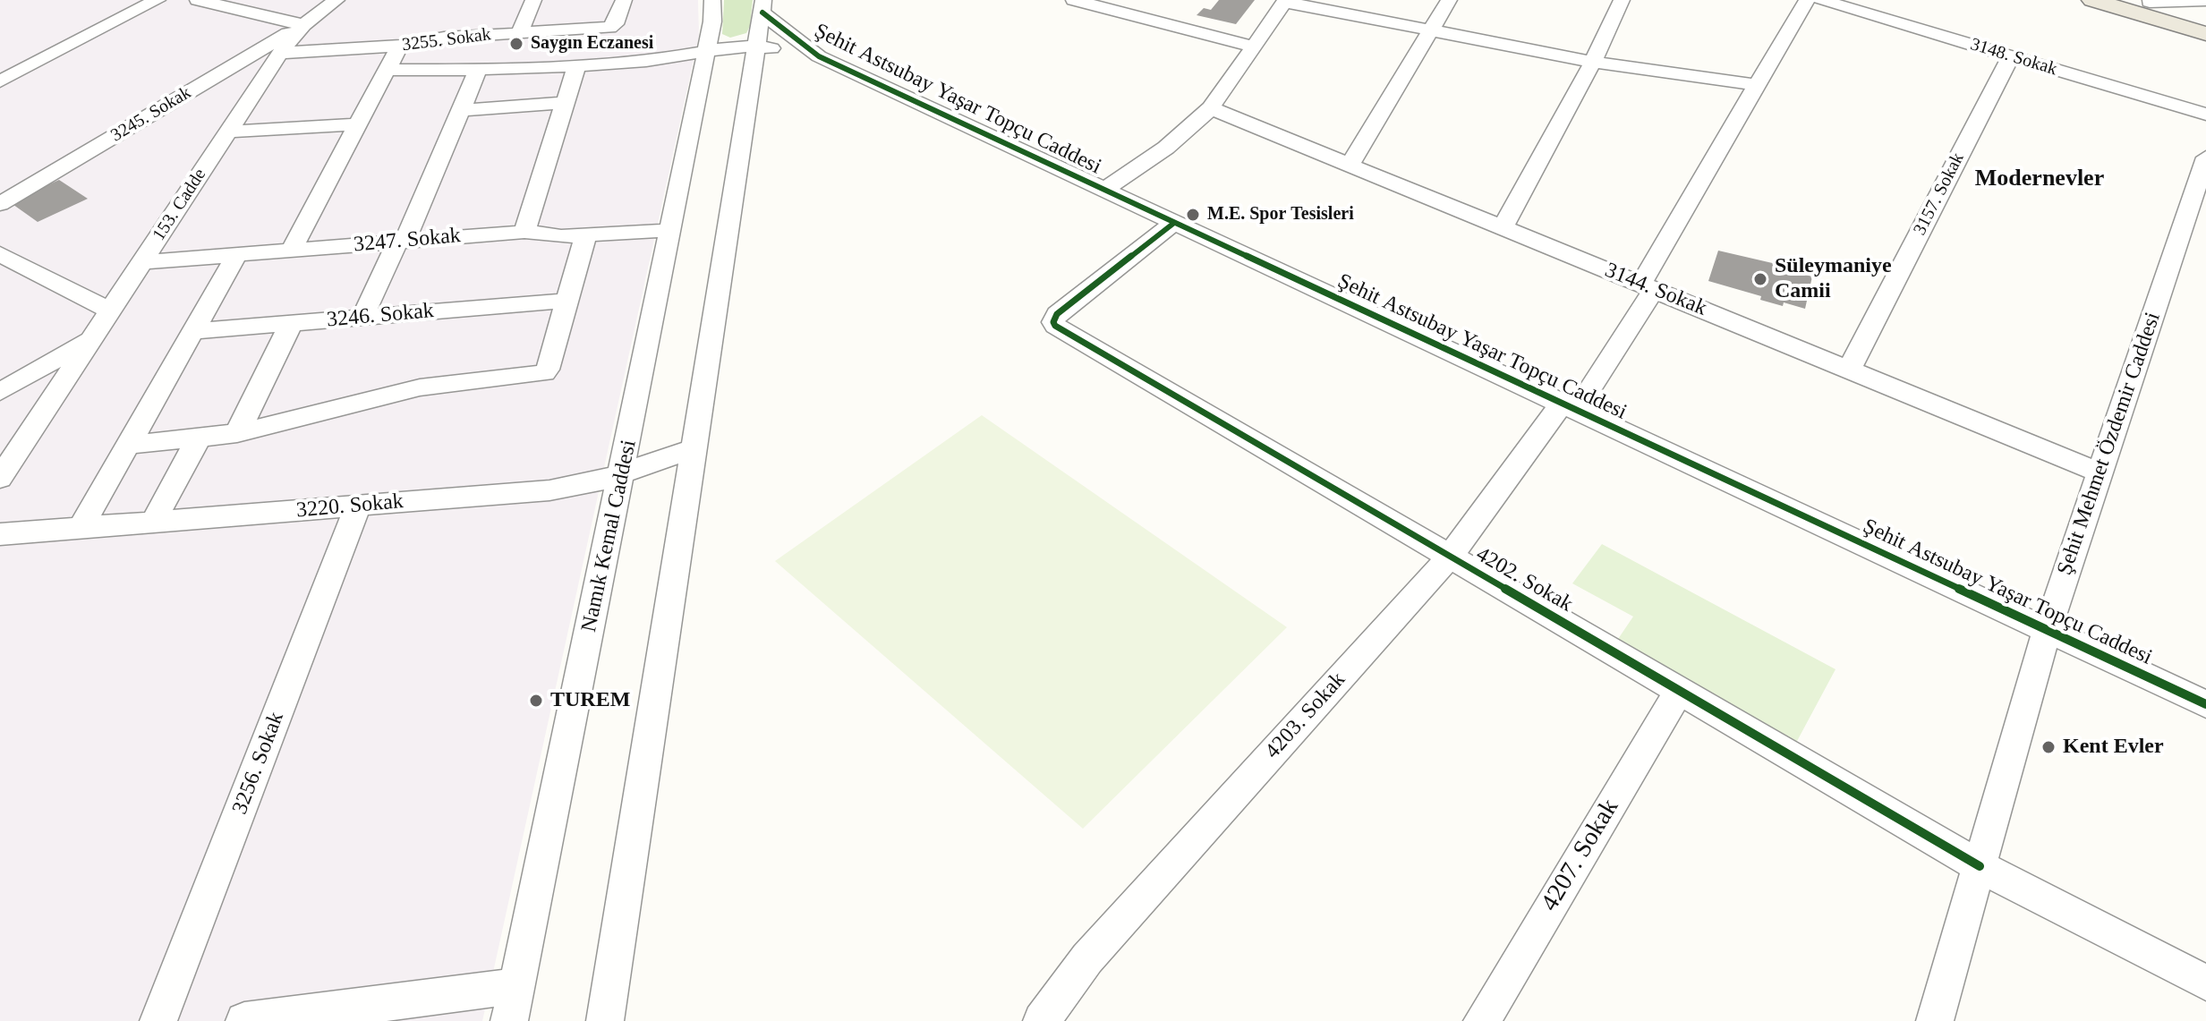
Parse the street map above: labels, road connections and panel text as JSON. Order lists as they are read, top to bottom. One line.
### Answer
{"streets":{"street":["3255. Sokak","3148. Sokak","Şehit Astsubay Yaşar Topçu Caddesi","3245. Sokak","3157. Sokak","153. Cadde","3247. Sokak","3144. Sokak","3246. Sokak","Şehit Mehmet Özdemir Caddesi","3220. Sokak","Namık Kemal Caddesi","4202. Sokak","4203. Sokak","3256. Sokak","4207. Sokak"]},"crossings":[["3255. Sokak","153. Cadde"],["3148. Sokak","3157. Sokak"],["Şehit Astsubay Yaşar Topçu Caddesi","Şehit Mehmet Özdemir Caddesi"],["Şehit Astsubay Yaşar Topçu Caddesi","Namık Kemal Caddesi"],["Şehit Astsubay Yaşar Topçu Caddesi","4202. Sokak"],["Şehit Astsubay Yaşar Topçu Caddesi","4203. Sokak"],["3245. Sokak","153. Cadde"],["3157. Sokak","3144. Sokak"],["153. Cadde","3247. Sokak"],["3247. Sokak","Namık Kemal Caddesi"],["3144. Sokak","Şehit Mehmet Özdemir Caddesi"],["3144. Sokak","4203. Sokak"],["Şehit Mehmet Özdemir Caddesi","4202. Sokak"],["3220. Sokak","Namık Kemal Caddesi"],["3220. Sokak","3256. Sokak"],["4202. Sokak","4203. Sokak"],["4202. Sokak","4207. Sokak"]],"districts":["Modernevler"],"places":["Saygın Eczanesi","M.E. Spor Tesisleri","Süleymaniye Camii","TUREM","Kent Evler"]}
